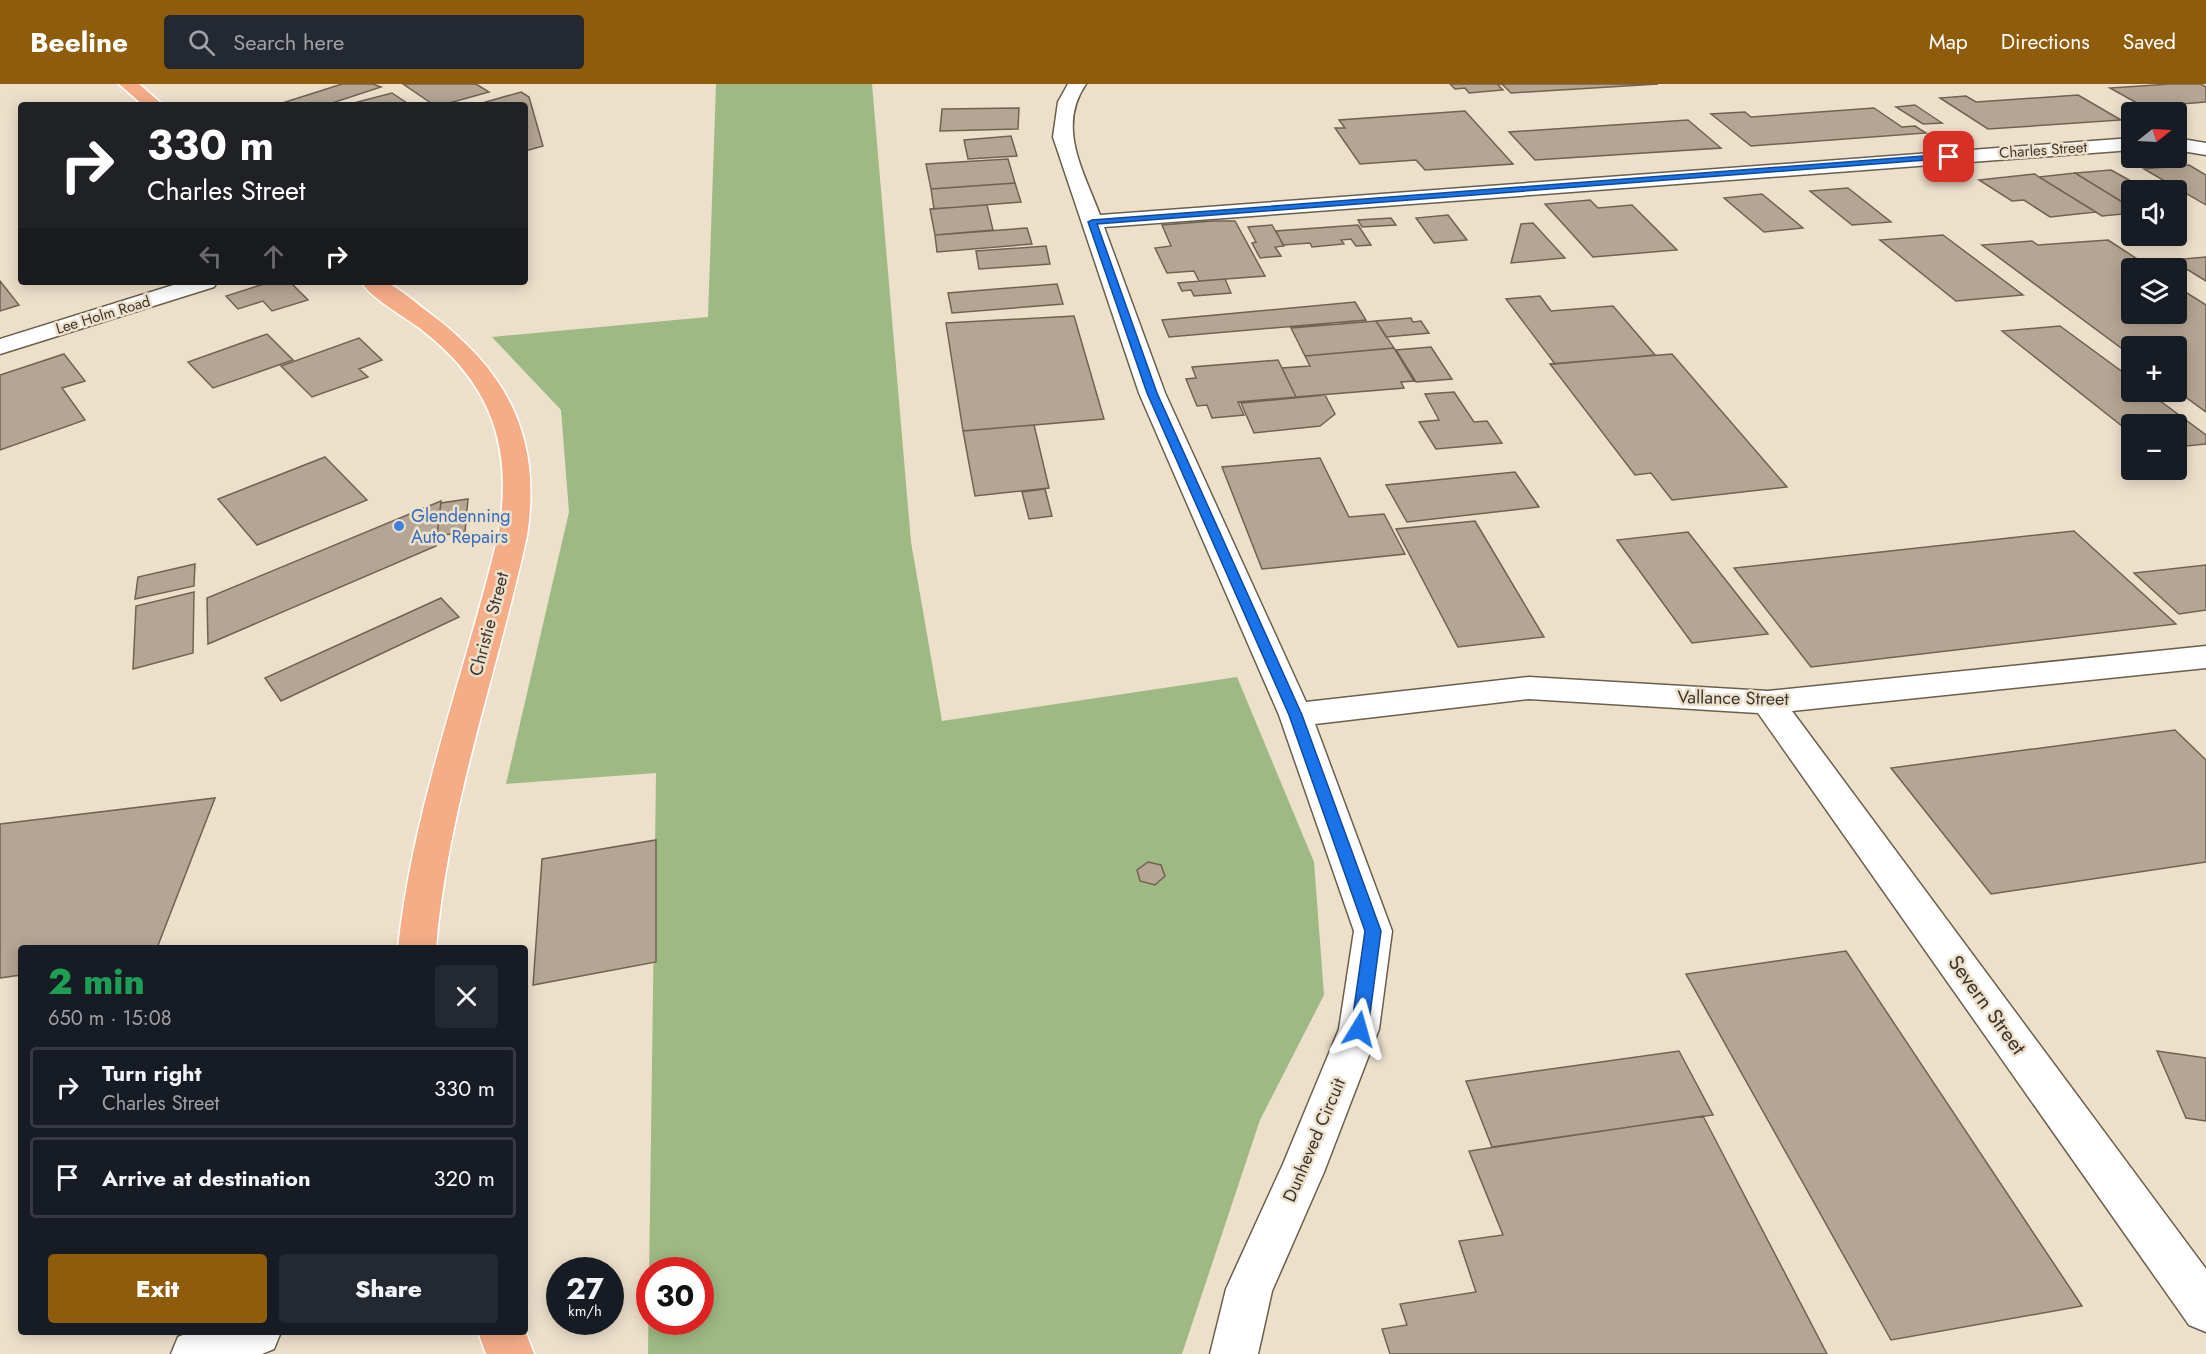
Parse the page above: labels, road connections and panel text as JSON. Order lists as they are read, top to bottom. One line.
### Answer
{"streets":{"main road":["Christie Street"],"street":["Charles Street","Lee Holm Road","Vallance Street","Severn Street","Dunheved Circuit"]},"crossings":[["Charles Street","Dunheved Circuit"],["Vallance Street","Severn Street"],["Vallance Street","Dunheved Circuit"]],"places":["Glendenning Auto Repairs"],"north":"right","page":{"header":"Beeline","search":"Search here","nav":["Map","Directions","Saved"],"map_buttons":["+","−"],"turn":["330 m","Charles Street"],"heading":["2 min","650 m · 15:08"],"list":[{"name":"Turn right","note":"Charles Street","value":"330 m"},{"name":"Arrive at destination","value":"320 m"}],"buttons":["Exit","Share"],"speed":"27 km/h","limit":"30"}}
